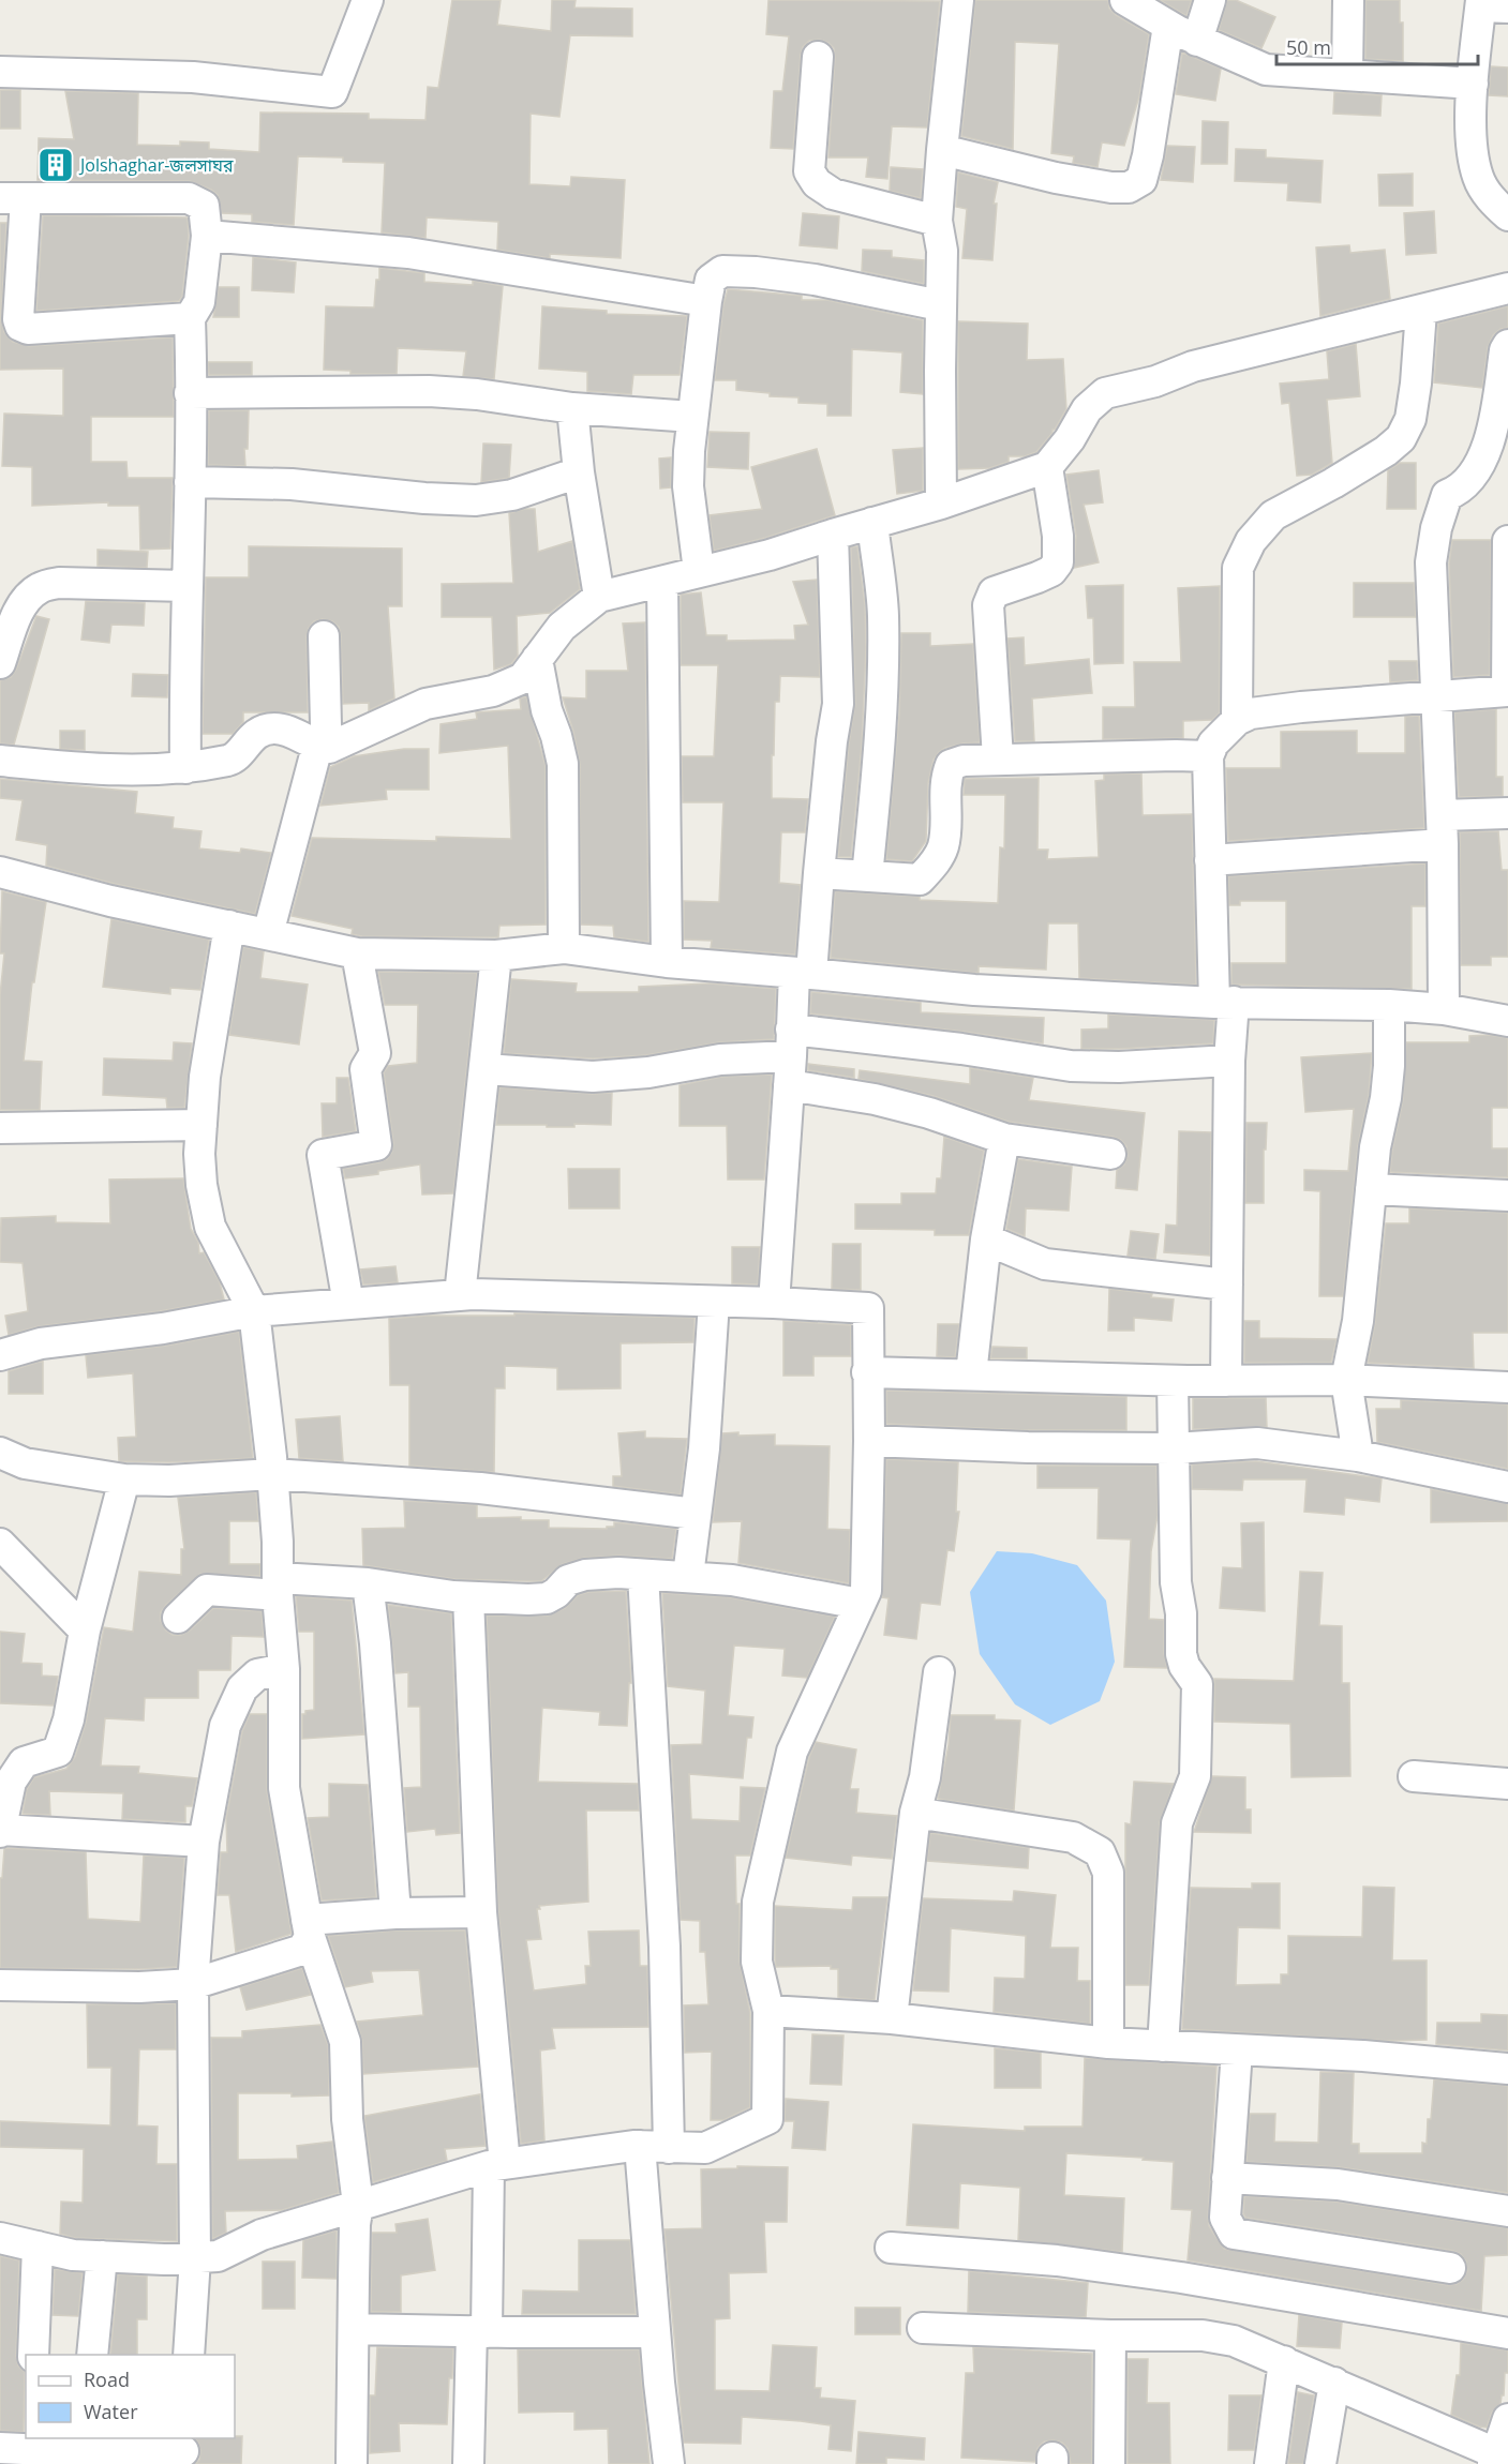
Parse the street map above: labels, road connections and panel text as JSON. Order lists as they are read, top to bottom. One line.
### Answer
{"places":{"building":["Jolshaghar-জলসাঘর"]},"legend":["Road","Water"],"scale_bar":"50 m"}
